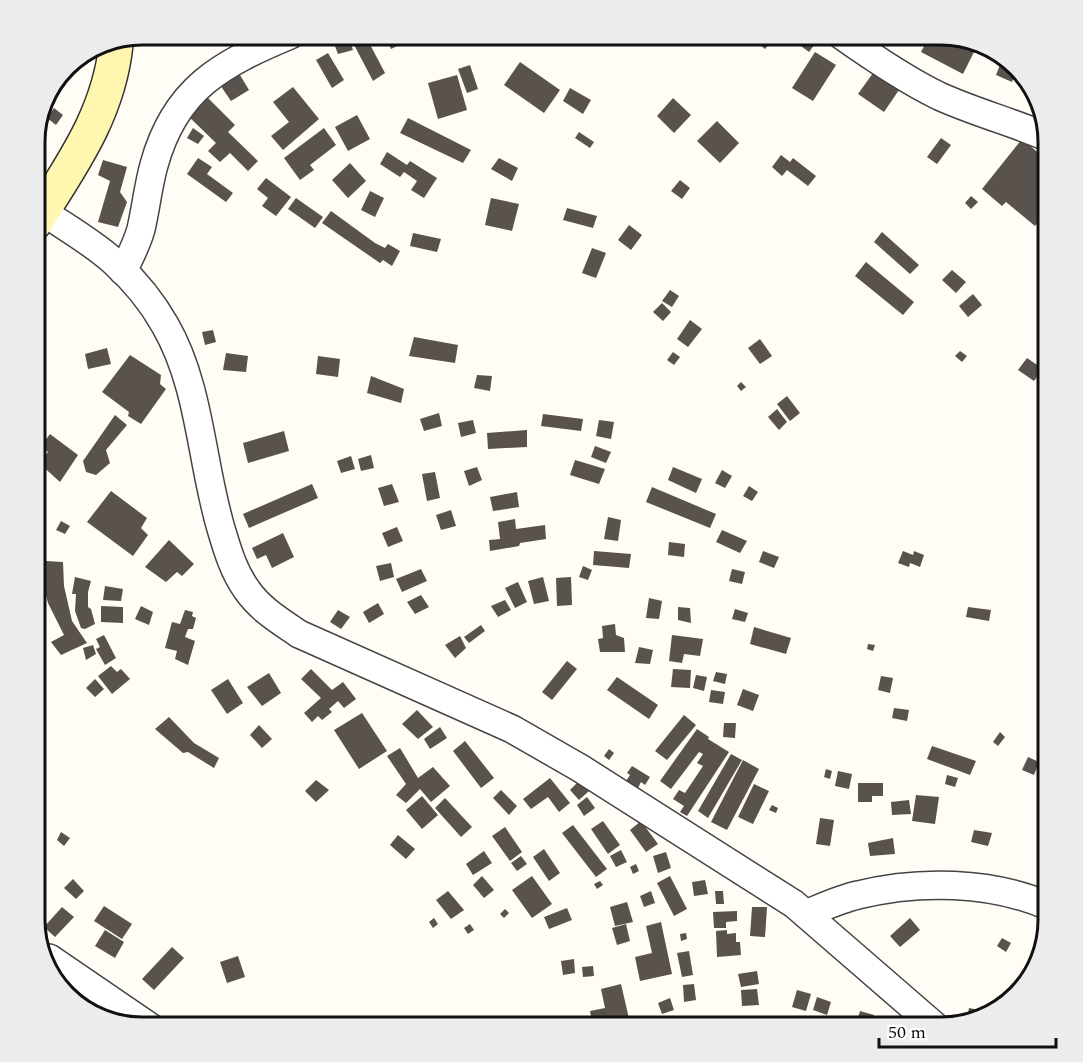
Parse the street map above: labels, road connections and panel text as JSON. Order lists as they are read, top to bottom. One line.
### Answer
{"scale_bar":"50 m"}
